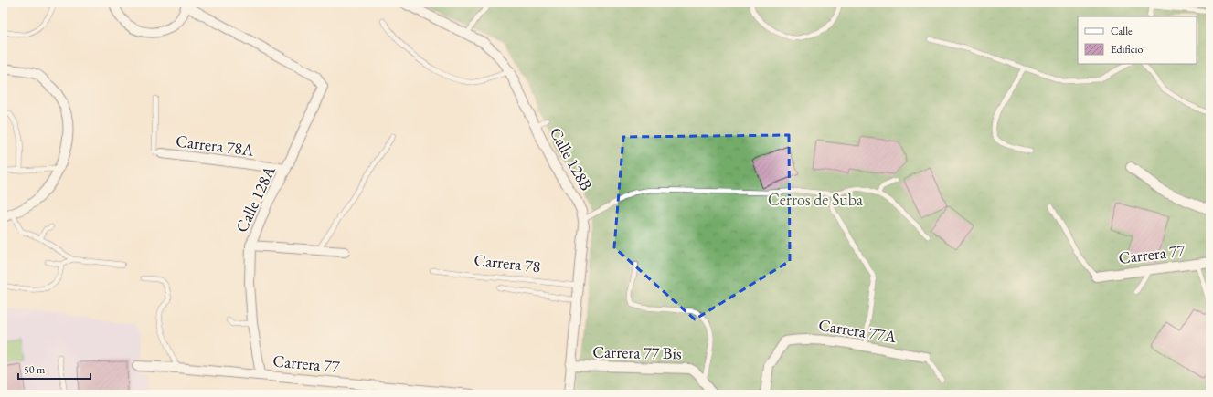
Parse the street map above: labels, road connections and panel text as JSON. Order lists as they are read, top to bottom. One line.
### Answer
{"streets":{"street":["Carrera 78A","Calle 128B","Calle 128A","Carrera 77","Carrera 77A","Carrera 77 Bis"],"lane":["Carrera 78"]},"crossings":[["Carrera 78A","Calle 128A"],["Calle 128B","Carrera 78"],["Calle 128B","Carrera 77 Bis"],["Calle 128A","Carrera 77"]],"parks":["Cerros de Suba"],"legend":["Calle","Edificio"],"scale_bar":"50 m"}
